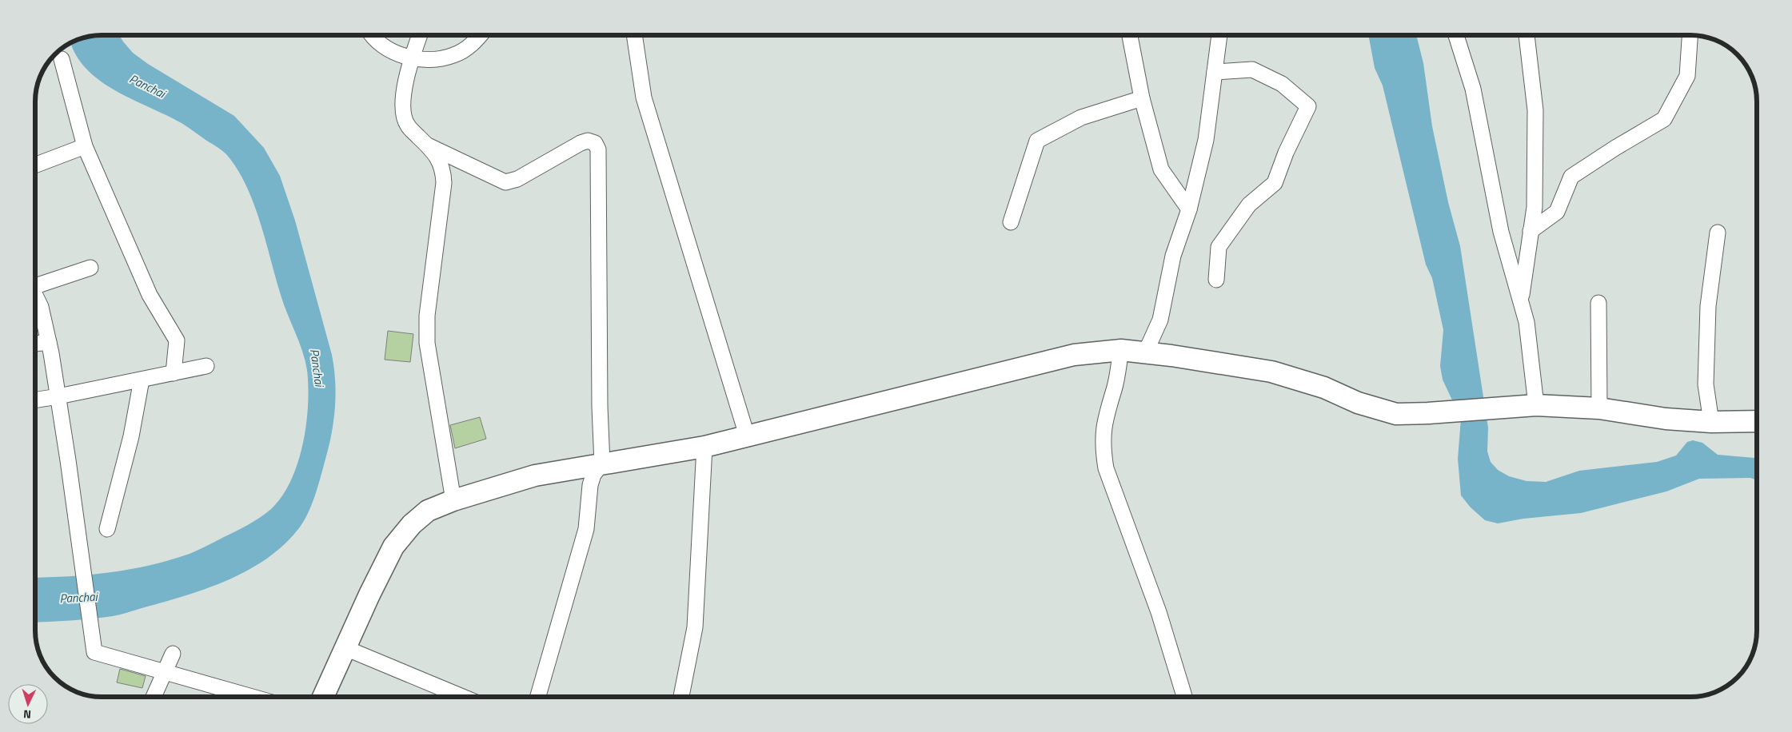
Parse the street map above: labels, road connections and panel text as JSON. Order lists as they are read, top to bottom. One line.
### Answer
{"water":["Panchai"],"north":"bottom"}
